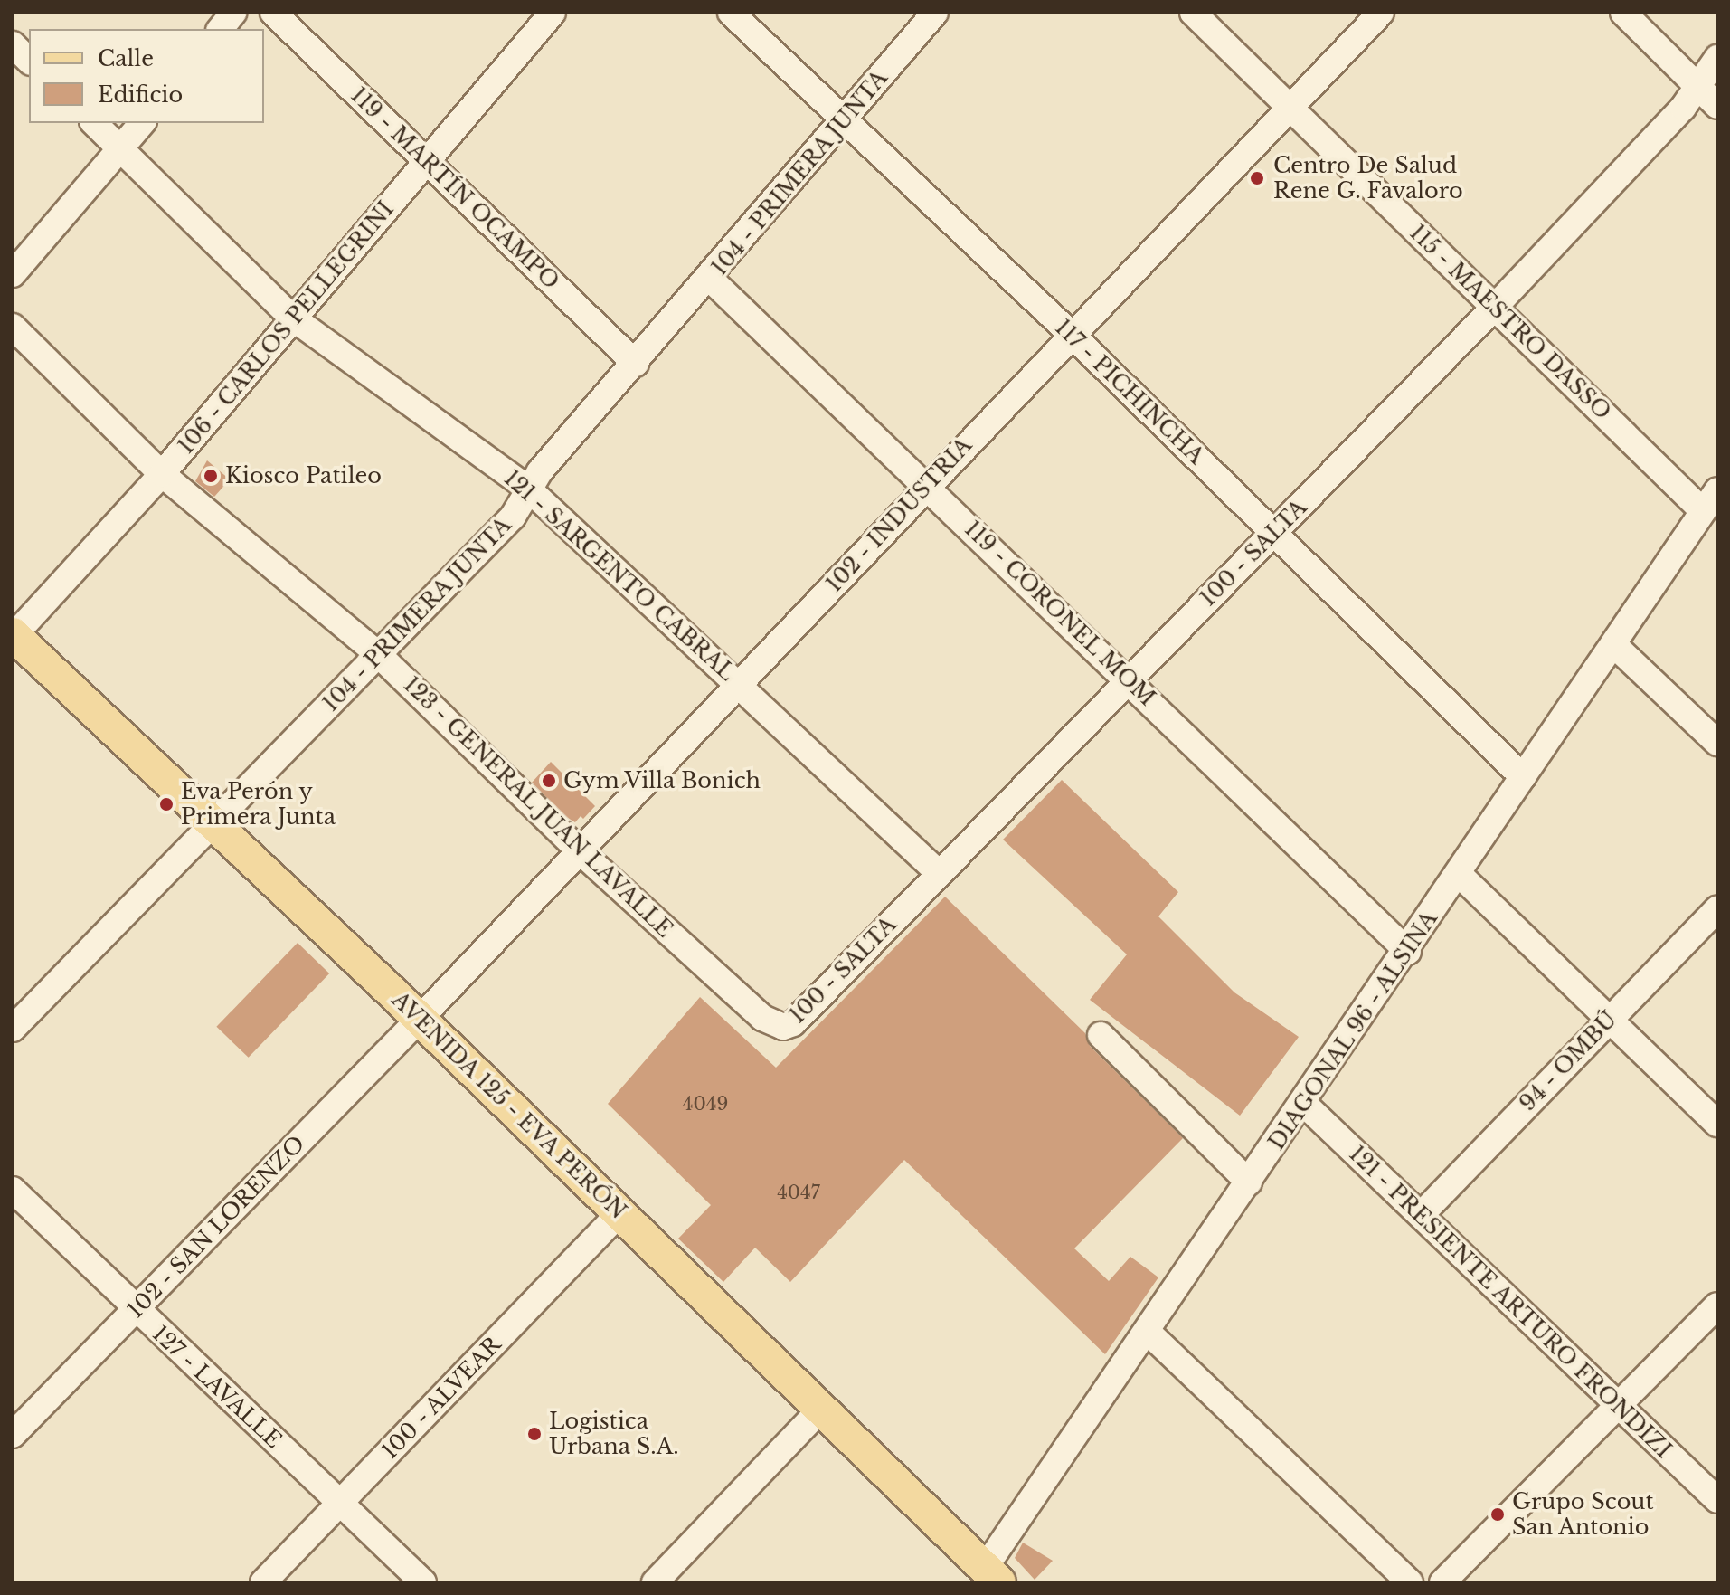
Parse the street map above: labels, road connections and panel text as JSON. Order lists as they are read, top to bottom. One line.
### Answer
{"streets":{"main road":["AVENIDA 125 - EVA PERÓN"],"street":["104 - PRIMERA JUNTA","119 - MARTÍN OCAMPO","115 - MAESTRO DASSO","106 - CARLOS PELLEGRINI","117 - PICHINCHA","102 - INDUSTRIA","100 - SALTA","121 - SARGENTO CABRAL","119 - CORONEL MOM","123 - GENERAL JUAN LAVALLE","DIAGONAL 96 - ALSINA","94 - OMBÚ","102 - SAN LORENZO","121 - PRESIENTE ARTURO FRONDIZI","127 - LAVALLE","100 - ALVEAR"]},"crossings":[["104 - PRIMERA JUNTA","119 - MARTÍN OCAMPO"],["104 - PRIMERA JUNTA","117 - PICHINCHA"],["104 - PRIMERA JUNTA","121 - SARGENTO CABRAL"],["104 - PRIMERA JUNTA","119 - CORONEL MOM"],["104 - PRIMERA JUNTA","123 - GENERAL JUAN LAVALLE"],["104 - PRIMERA JUNTA","AVENIDA 125 - EVA PERÓN"],["119 - MARTÍN OCAMPO","106 - CARLOS PELLEGRINI"],["115 - MAESTRO DASSO","102 - INDUSTRIA"],["115 - MAESTRO DASSO","100 - SALTA"],["115 - MAESTRO DASSO","DIAGONAL 96 - ALSINA"],["106 - CARLOS PELLEGRINI","121 - SARGENTO CABRAL"],["106 - CARLOS PELLEGRINI","123 - GENERAL JUAN LAVALLE"],["106 - CARLOS PELLEGRINI","AVENIDA 125 - EVA PERÓN"],["117 - PICHINCHA","102 - INDUSTRIA"],["117 - PICHINCHA","100 - SALTA"],["117 - PICHINCHA","DIAGONAL 96 - ALSINA"],["102 - INDUSTRIA","121 - SARGENTO CABRAL"],["102 - INDUSTRIA","119 - CORONEL MOM"],["102 - INDUSTRIA","123 - GENERAL JUAN LAVALLE"],["102 - INDUSTRIA","AVENIDA 125 - EVA PERÓN"],["102 - INDUSTRIA","102 - SAN LORENZO"],["100 - SALTA","121 - SARGENTO CABRAL"],["100 - SALTA","119 - CORONEL MOM"],["100 - SALTA","123 - GENERAL JUAN LAVALLE"],["119 - CORONEL MOM","DIAGONAL 96 - ALSINA"],["DIAGONAL 96 - ALSINA","AVENIDA 125 - EVA PERÓN"],["DIAGONAL 96 - ALSINA","121 - PRESIENTE ARTURO FRONDIZI"],["94 - OMBÚ","121 - PRESIENTE ARTURO FRONDIZI"],["AVENIDA 125 - EVA PERÓN","102 - SAN LORENZO"],["AVENIDA 125 - EVA PERÓN","100 - ALVEAR"],["102 - SAN LORENZO","127 - LAVALLE"],["127 - LAVALLE","100 - ALVEAR"]],"places":["Centro De Salud Rene G. Favaloro","Kiosco Patileo","Gym Villa Bonich","Eva Perón y Primera Junta","Logistica Urbana S.A.","Grupo Scout San Antonio"],"house_numbers":["4049","4047"],"legend":["Calle","Edificio"]}
